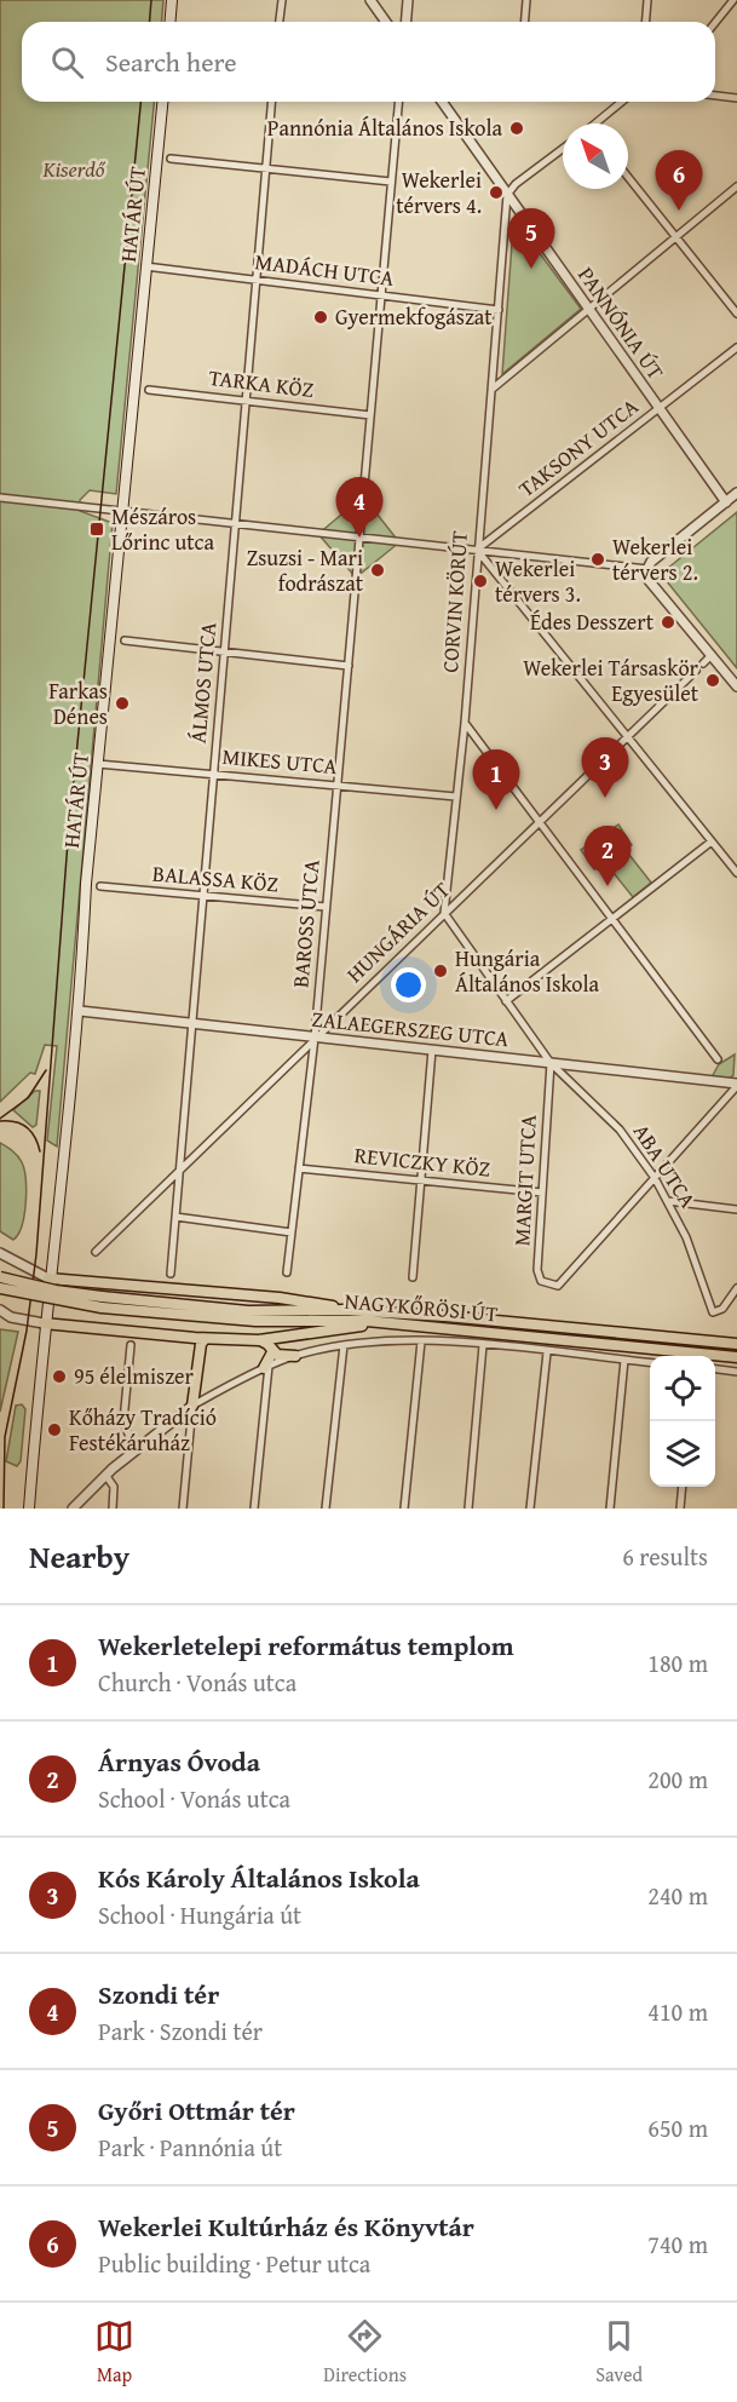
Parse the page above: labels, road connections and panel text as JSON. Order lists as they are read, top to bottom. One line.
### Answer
{"streets":{"main road":["HATÁR ÚT","NAGYKŐRÖSI ÚT"],"street":["MADÁCH UTCA","PANNÓNIA ÚT","TARKA KÖZ","TAKSONY UTCA","CORVIN KÖRÚT","ÁLMOS UTCA","MIKES UTCA","BALASSA KÖZ","BAROSS UTCA","HUNGÁRIA ÚT","ZALAEGERSZEG UTCA","REVICZKY KÖZ","ABA UTCA","MARGIT UTCA"]},"crossings":[["HATÁR ÚT","MADÁCH UTCA"],["HATÁR ÚT","MIKES UTCA"],["HATÁR ÚT","ZALAEGERSZEG UTCA"],["MADÁCH UTCA","CORVIN KÖRÚT"],["MADÁCH UTCA","ÁLMOS UTCA"],["PANNÓNIA ÚT","TAKSONY UTCA"],["PANNÓNIA ÚT","CORVIN KÖRÚT"],["TARKA KÖZ","ÁLMOS UTCA"],["TARKA KÖZ","BAROSS UTCA"],["TAKSONY UTCA","CORVIN KÖRÚT"],["CORVIN KÖRÚT","MIKES UTCA"],["CORVIN KÖRÚT","HUNGÁRIA ÚT"],["ÁLMOS UTCA","MIKES UTCA"],["ÁLMOS UTCA","BALASSA KÖZ"],["ÁLMOS UTCA","HUNGÁRIA ÚT"],["ÁLMOS UTCA","ZALAEGERSZEG UTCA"],["MIKES UTCA","BAROSS UTCA"],["BALASSA KÖZ","BAROSS UTCA"],["BAROSS UTCA","HUNGÁRIA ÚT"],["BAROSS UTCA","ZALAEGERSZEG UTCA"],["BAROSS UTCA","REVICZKY KÖZ"],["HUNGÁRIA ÚT","ZALAEGERSZEG UTCA"],["ZALAEGERSZEG UTCA","ABA UTCA"],["ZALAEGERSZEG UTCA","MARGIT UTCA"],["REVICZKY KÖZ","MARGIT UTCA"],["ABA UTCA","MARGIT UTCA"]],"parks":["Kiserdő"],"places":{"other":["Pannónia Általános Iskola","Wekerlei térvers 4.","Gyermekfogászat","Wekerlei térvers 2.","Zsuzsi - Mari fodrászat","Wekerlei térvers 3.","Édes Desszert","Wekerlei Társaskör Egyesület","Farkas Dénes","Hungária Általános Iskola","95 élelmiszer","Kőházy Tradíció Festékáruház"],"transit":["Mészáros Lőrinc utca"]},"north":"top left","page":{"search":"Search here","pins":["6","5","4","3","1","2"],"heading":["Nearby","6 results"],"list":[{"mark":"1","name":"Wekerletelepi református templom","note":"Church · Vonás utca","value":"180 m"},{"mark":"2","name":"Árnyas Óvoda","note":"School · Vonás utca","value":"200 m"},{"mark":"3","name":"Kós Károly Általános Iskola","note":"School · Hungária út","value":"240 m"},{"mark":"4","name":"Szondi tér","note":"Park · Szondi tér","value":"410 m"},{"mark":"5","name":"Győri Ottmár tér","note":"Park · Pannónia út","value":"650 m"},{"mark":"6","name":"Wekerlei Kultúrház és Könyvtár","note":"Public building · Petur utca","value":"740 m"}],"nav":["Map","Directions","Saved"]}}
